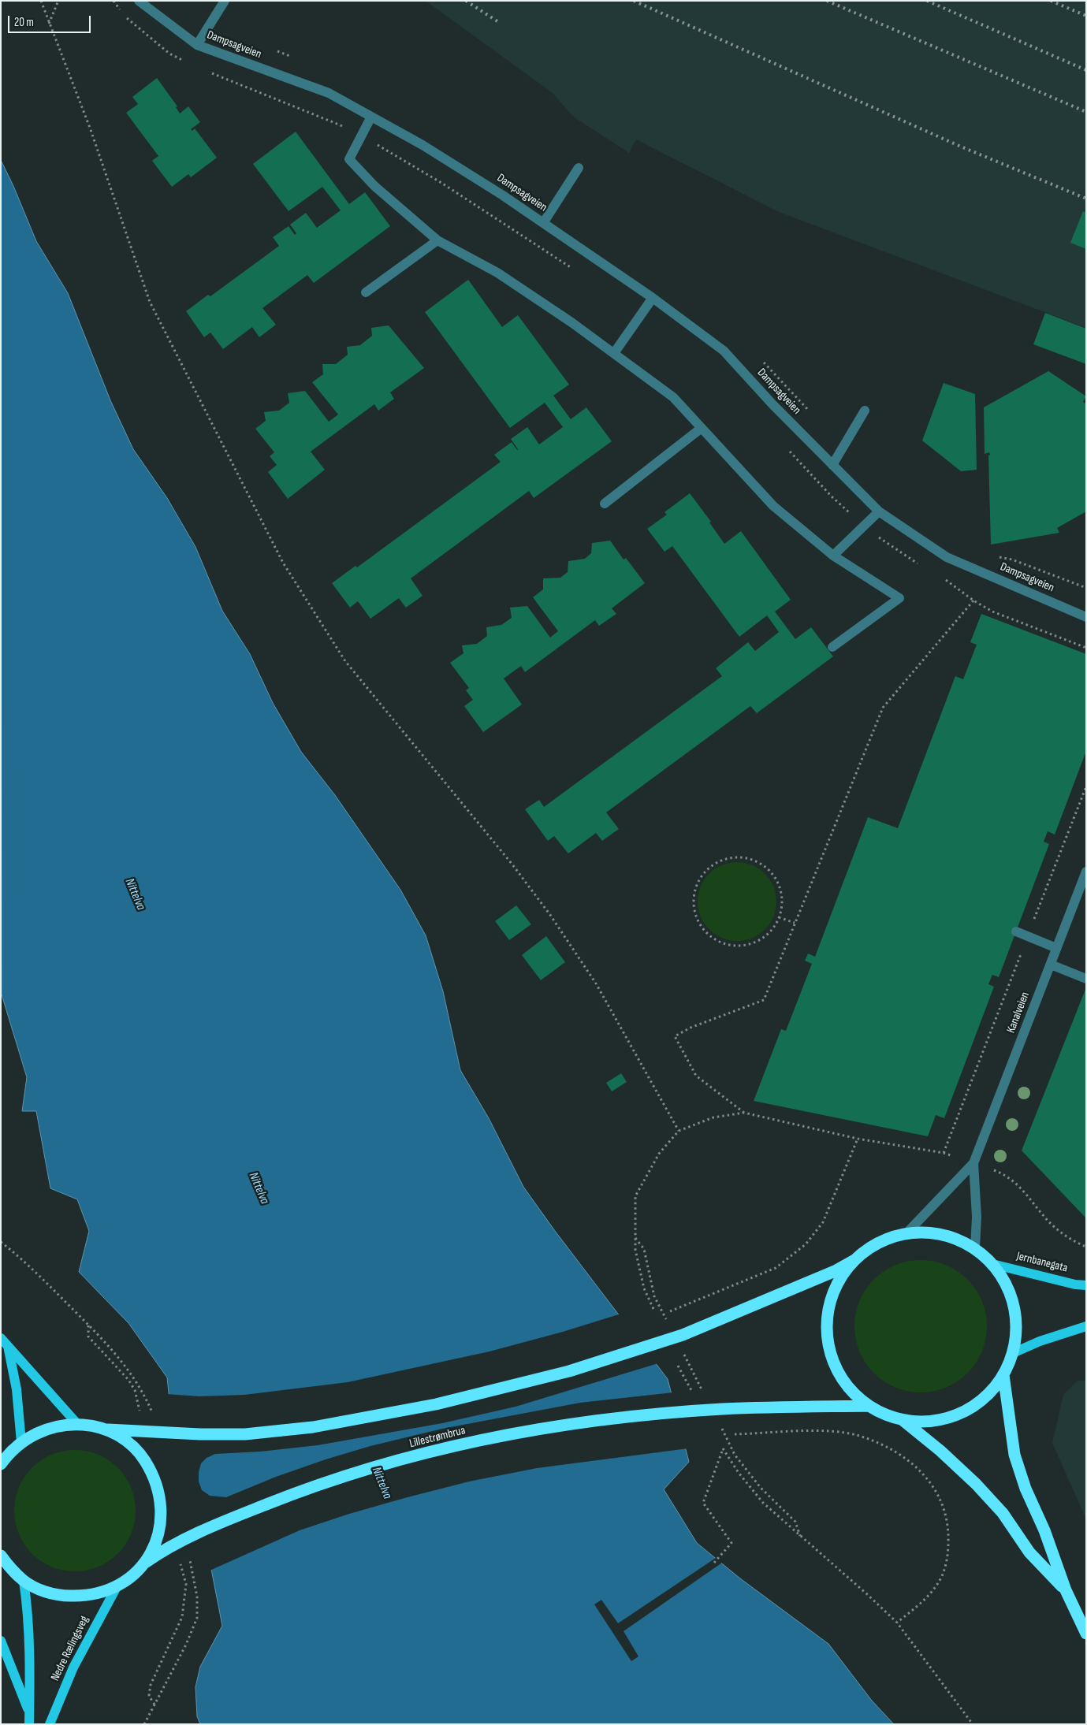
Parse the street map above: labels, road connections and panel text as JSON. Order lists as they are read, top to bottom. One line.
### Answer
{"streets":{"highway":["Lillestrømbrua"],"main road":["Jernbanegata","Nedre Rælingsveg"],"street":["Dampsagveien","Kanalveien"]},"water":["Nittelva"],"scale_bar":"20 m"}
